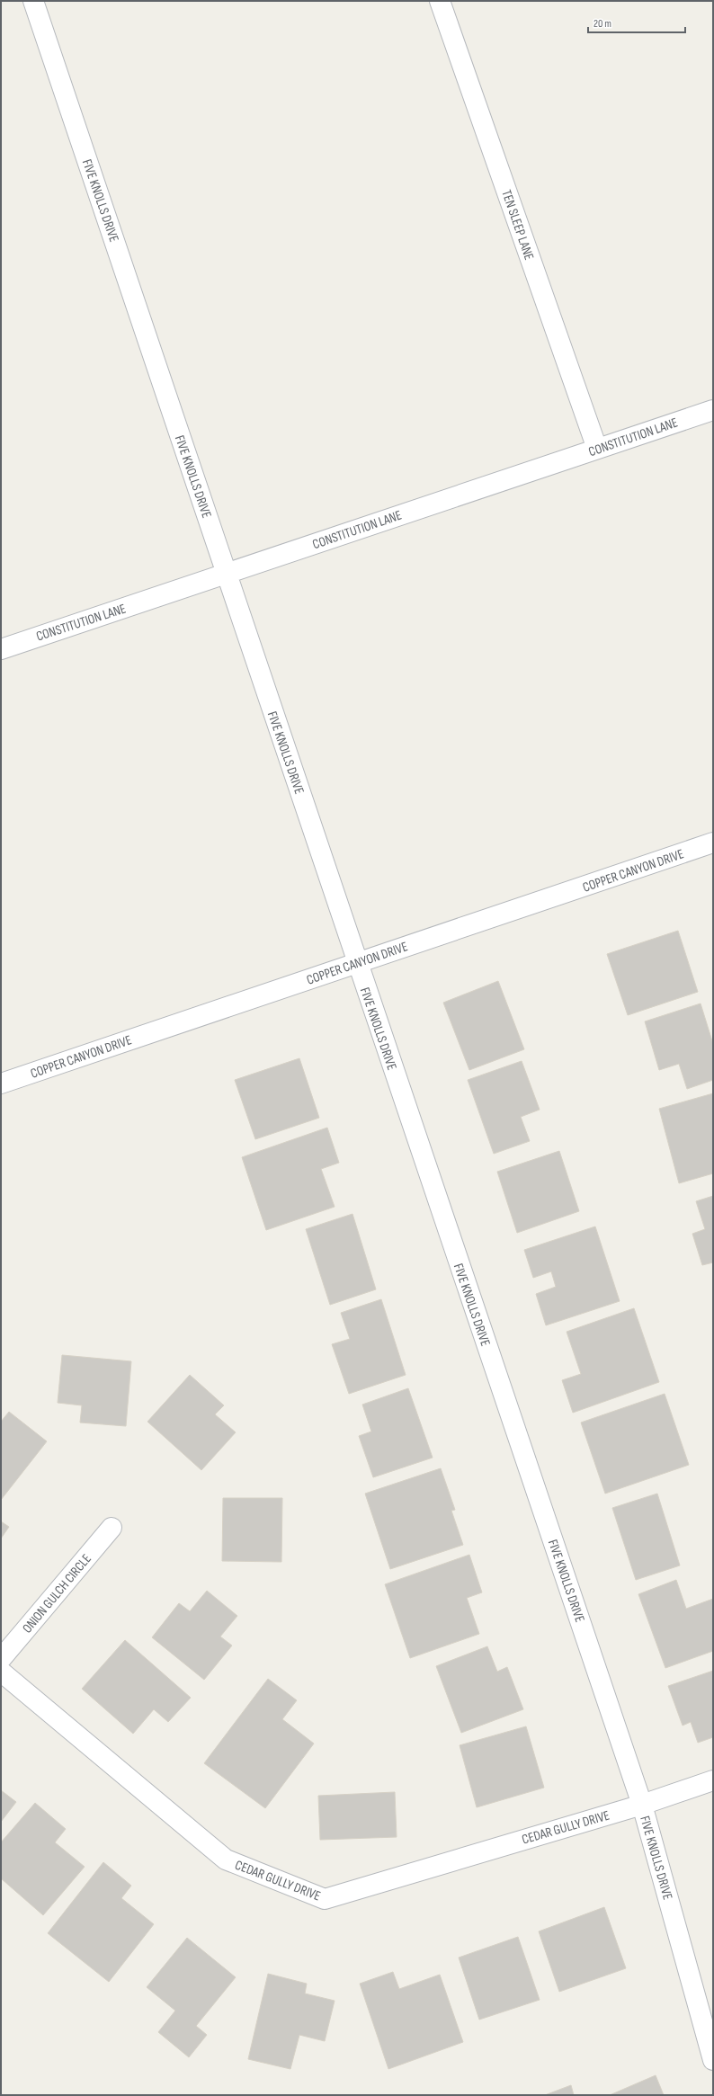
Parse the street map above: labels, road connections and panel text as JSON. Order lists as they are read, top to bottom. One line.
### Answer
{"streets":{"street":["FIVE KNOLLS DRIVE","TEN SLEEP LANE","CONSTITUTION LANE","COPPER CANYON DRIVE","ONION GULCH CIRCLE","CEDAR GULLY DRIVE"]},"crossings":[["FIVE KNOLLS DRIVE","CONSTITUTION LANE"],["FIVE KNOLLS DRIVE","COPPER CANYON DRIVE"],["FIVE KNOLLS DRIVE","CEDAR GULLY DRIVE"],["TEN SLEEP LANE","CONSTITUTION LANE"]],"scale_bar":"20 m"}
